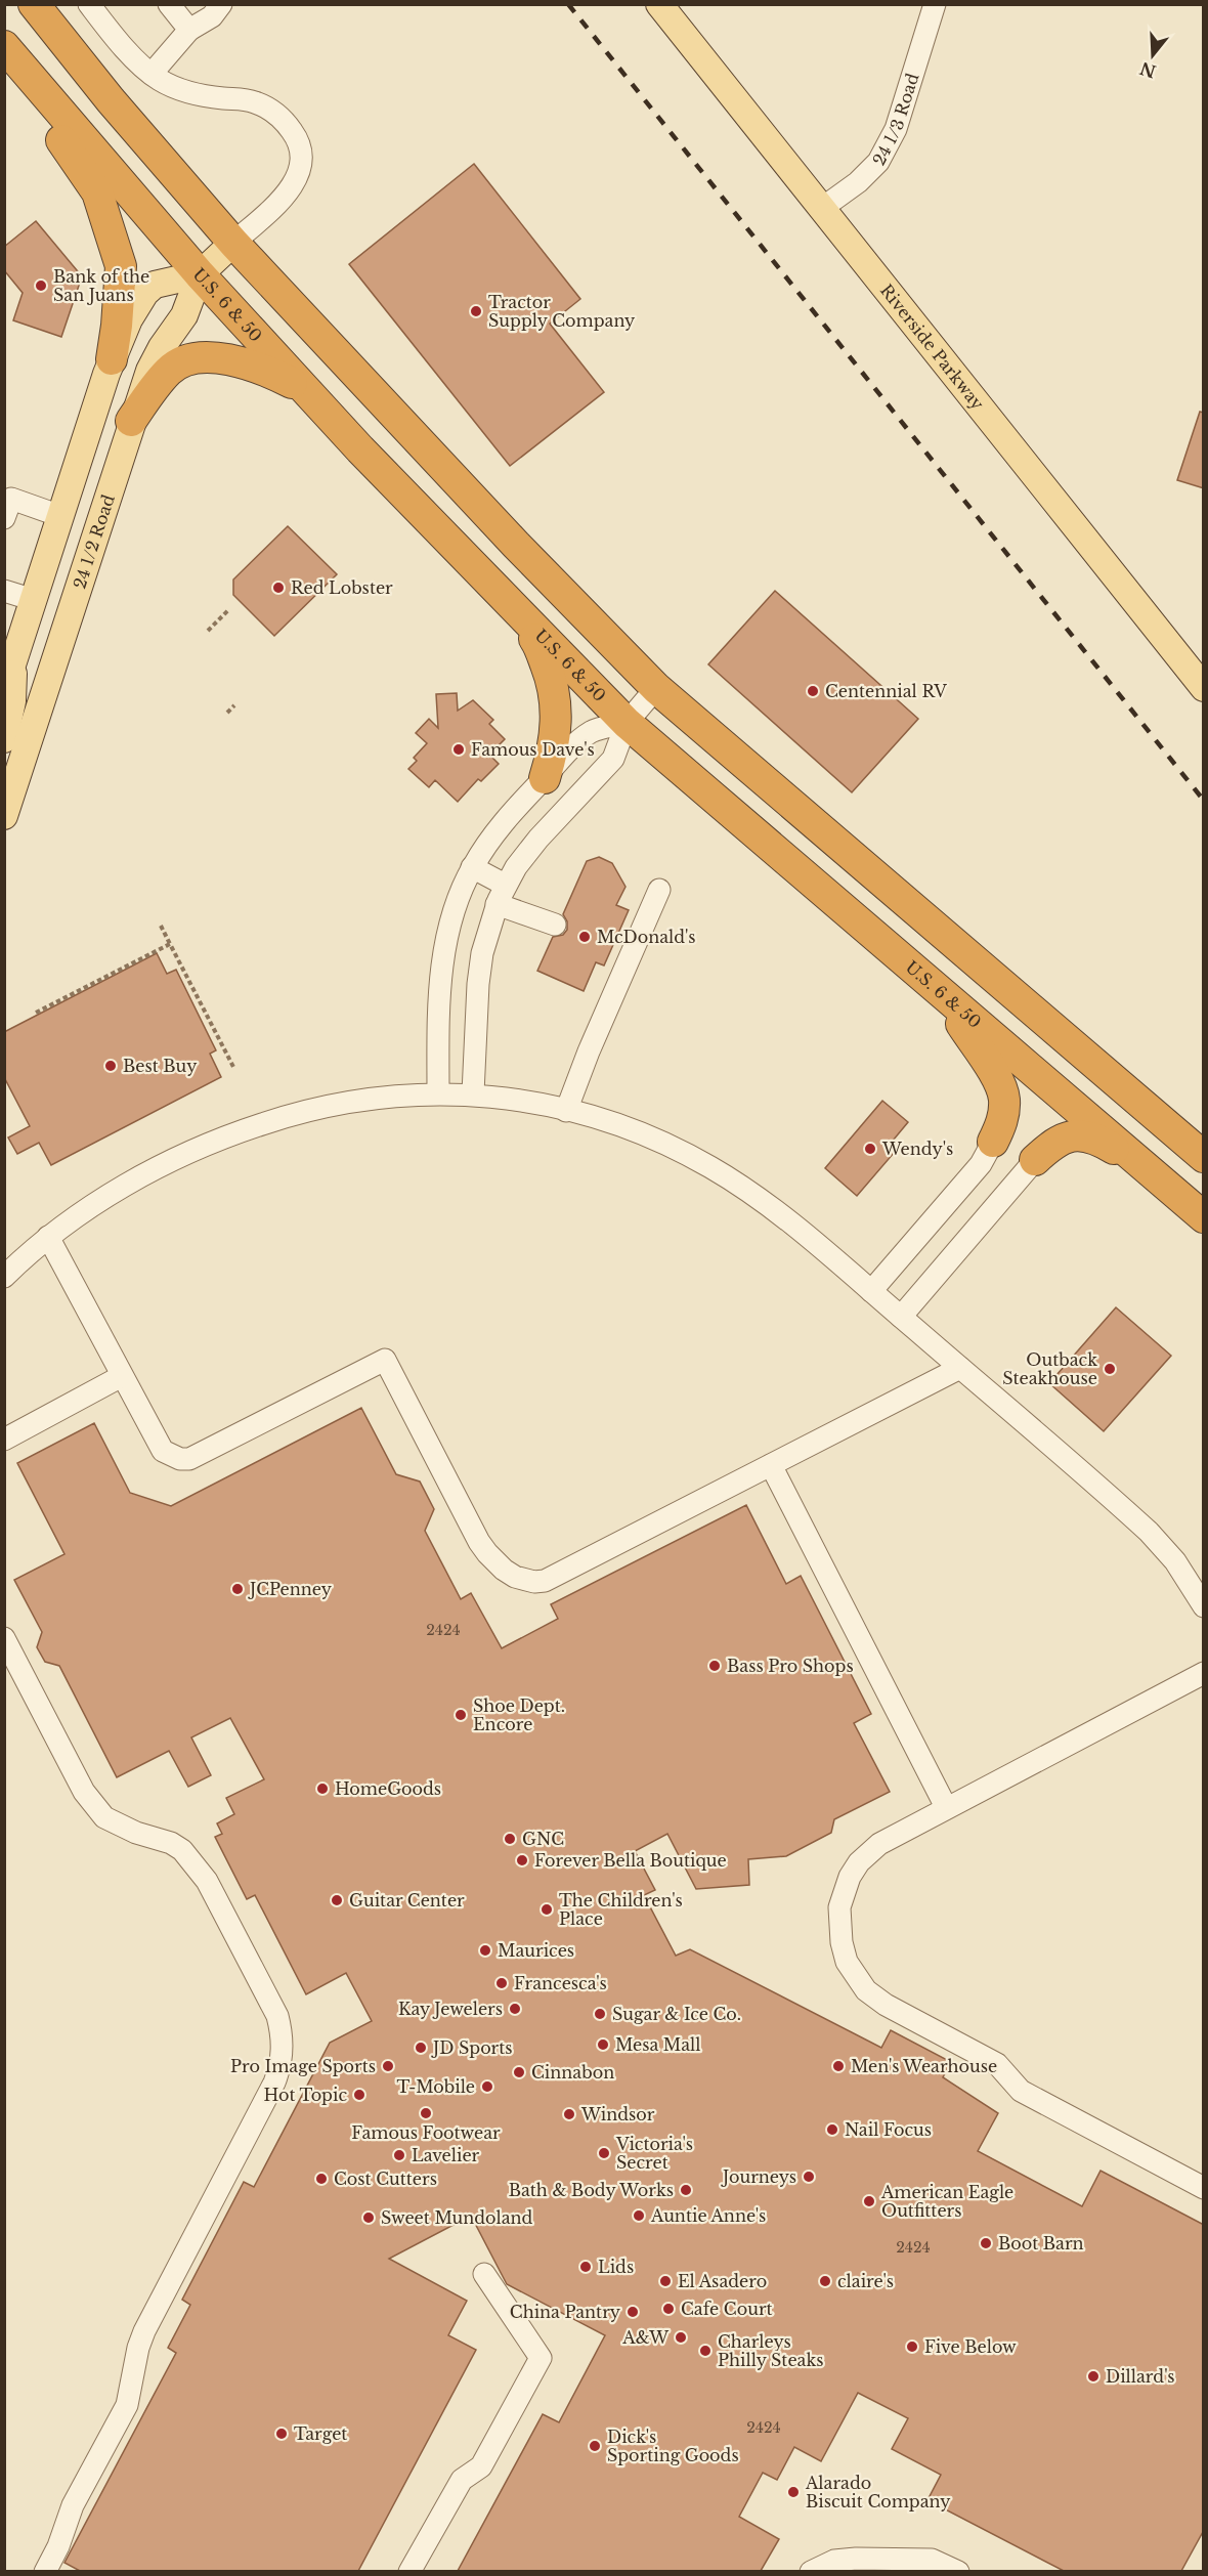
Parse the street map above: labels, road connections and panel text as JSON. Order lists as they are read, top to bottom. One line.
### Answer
{"streets":{"highway":["U.S. 6 & 50"],"main road":["Riverside Parkway","24 1/2 Road"],"street":["24 1/3 Road"]},"crossings":[["24 1/3 Road","Riverside Parkway"],["U.S. 6 & 50","24 1/2 Road"]],"places":["Bank of the San Juans","Tractor Supply Company","Red Lobster","Centennial RV","Famous Dave's","McDonald's","Best Buy","Wendy's","Outback Steakhouse","JCPenney","Bass Pro Shops","Shoe Dept. Encore","HomeGoods","GNC","Forever Bella Boutique","Guitar Center","The Children's Place","Maurices","Francesca's","Kay Jewelers","Sugar & Ice Co.","Mesa Mall","JD Sports","Pro Image Sports","Men's Wearhouse","Cinnabon","T-Mobile","Hot Topic","Famous Footwear","Windsor","Nail Focus","Victoria's Secret","Lavelier","Journeys","Cost Cutters","Bath & Body Works","American Eagle Outfitters","Auntie Anne's","Sweet Mundoland","Boot Barn","Lids","El Asadero","claire's","Cafe Court","China Pantry","A&W","Five Below","Charleys Philly Steaks","Dillard's","Target","Dick's Sporting Goods","Alarado Biscuit Company"],"house_numbers":["2424","2424","2424"],"north":"bottom"}
